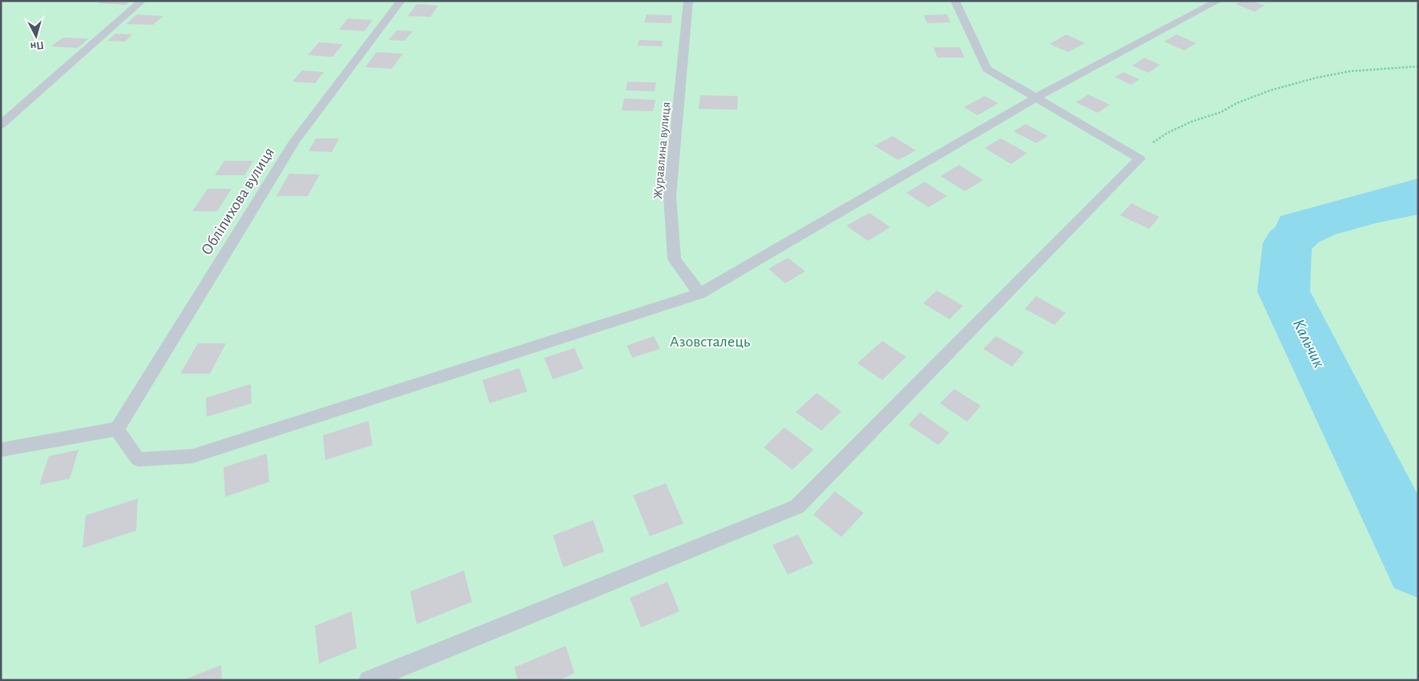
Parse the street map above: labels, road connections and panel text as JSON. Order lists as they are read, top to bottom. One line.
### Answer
{"streets":{"lane":["Журавлина вулиця","Обліпихова вулиця"]},"water":["Кальчик"],"parks":["Азовсталець"],"north":"bottom"}
